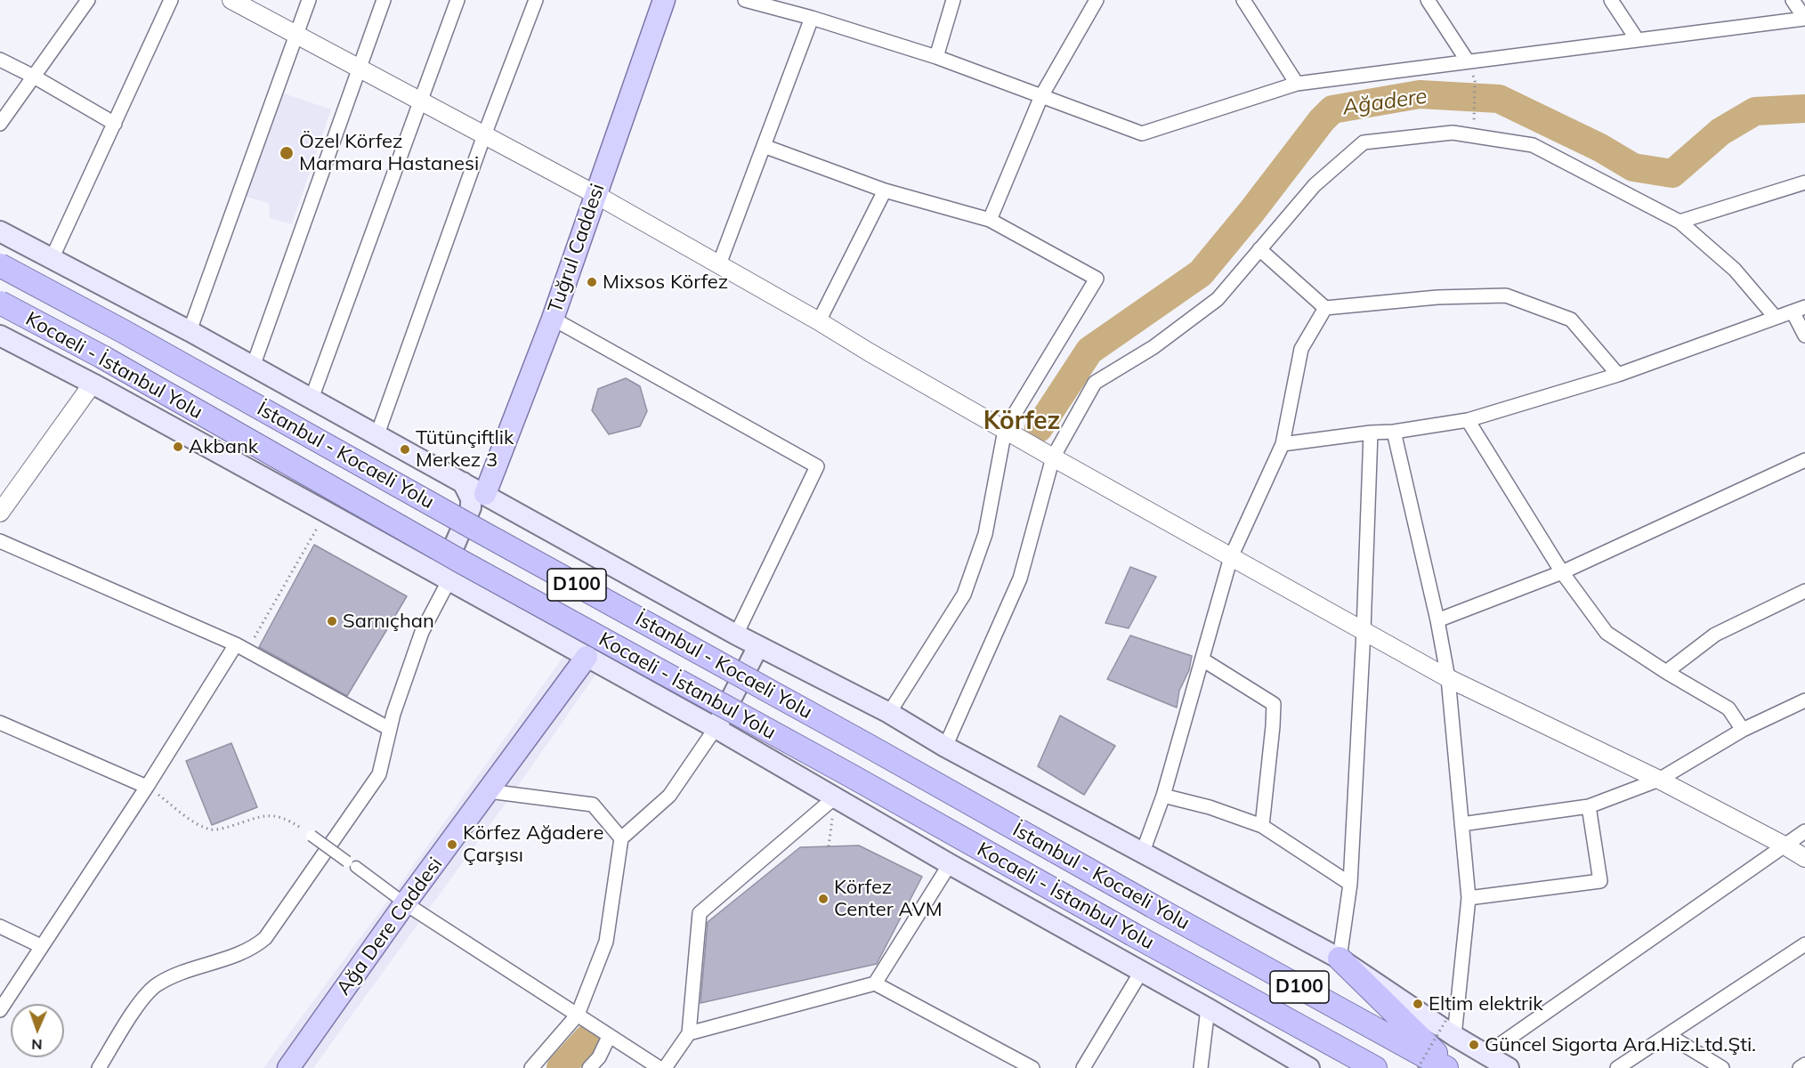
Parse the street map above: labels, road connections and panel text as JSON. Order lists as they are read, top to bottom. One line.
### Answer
{"streets":{"highway":["Kocaeli - İstanbul Yolu","İstanbul - Kocaeli Yolu","D100"],"main road":["Tuğrul Caddesi","Ağa Dere Caddesi"]},"districts":["Körfez"],"water":["Ağadere"],"places":["Özel Körfez Marmara Hastanesi","Mixsos Körfez","Akbank","Tütünçiftlik Merkez 3","Sarnıçhan","Körfez Ağadere Çarşısı","Körfez Center AVM","Eltim elektrik","Güncel Sigorta Ara.Hiz.Ltd.Şti."],"north":"bottom"}
